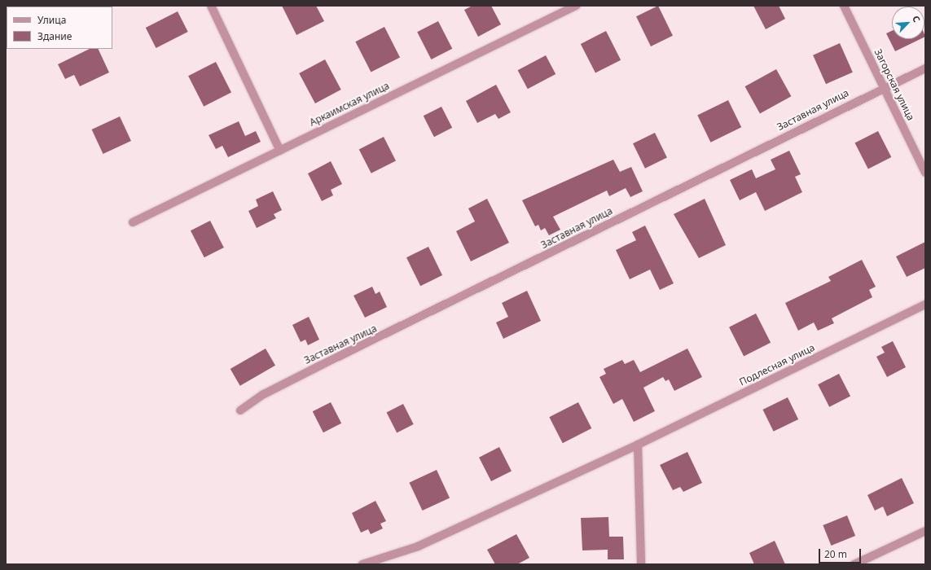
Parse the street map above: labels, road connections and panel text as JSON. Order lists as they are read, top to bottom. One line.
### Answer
{"streets":{"street":["Загорская улица","Аркаимская улица","Заставная улица","Подлесная улица"]},"crossings":[["Загорская улица","Заставная улица"]],"legend":["Улица","Здание"],"scale_bar":"20 m","north":"top right"}
